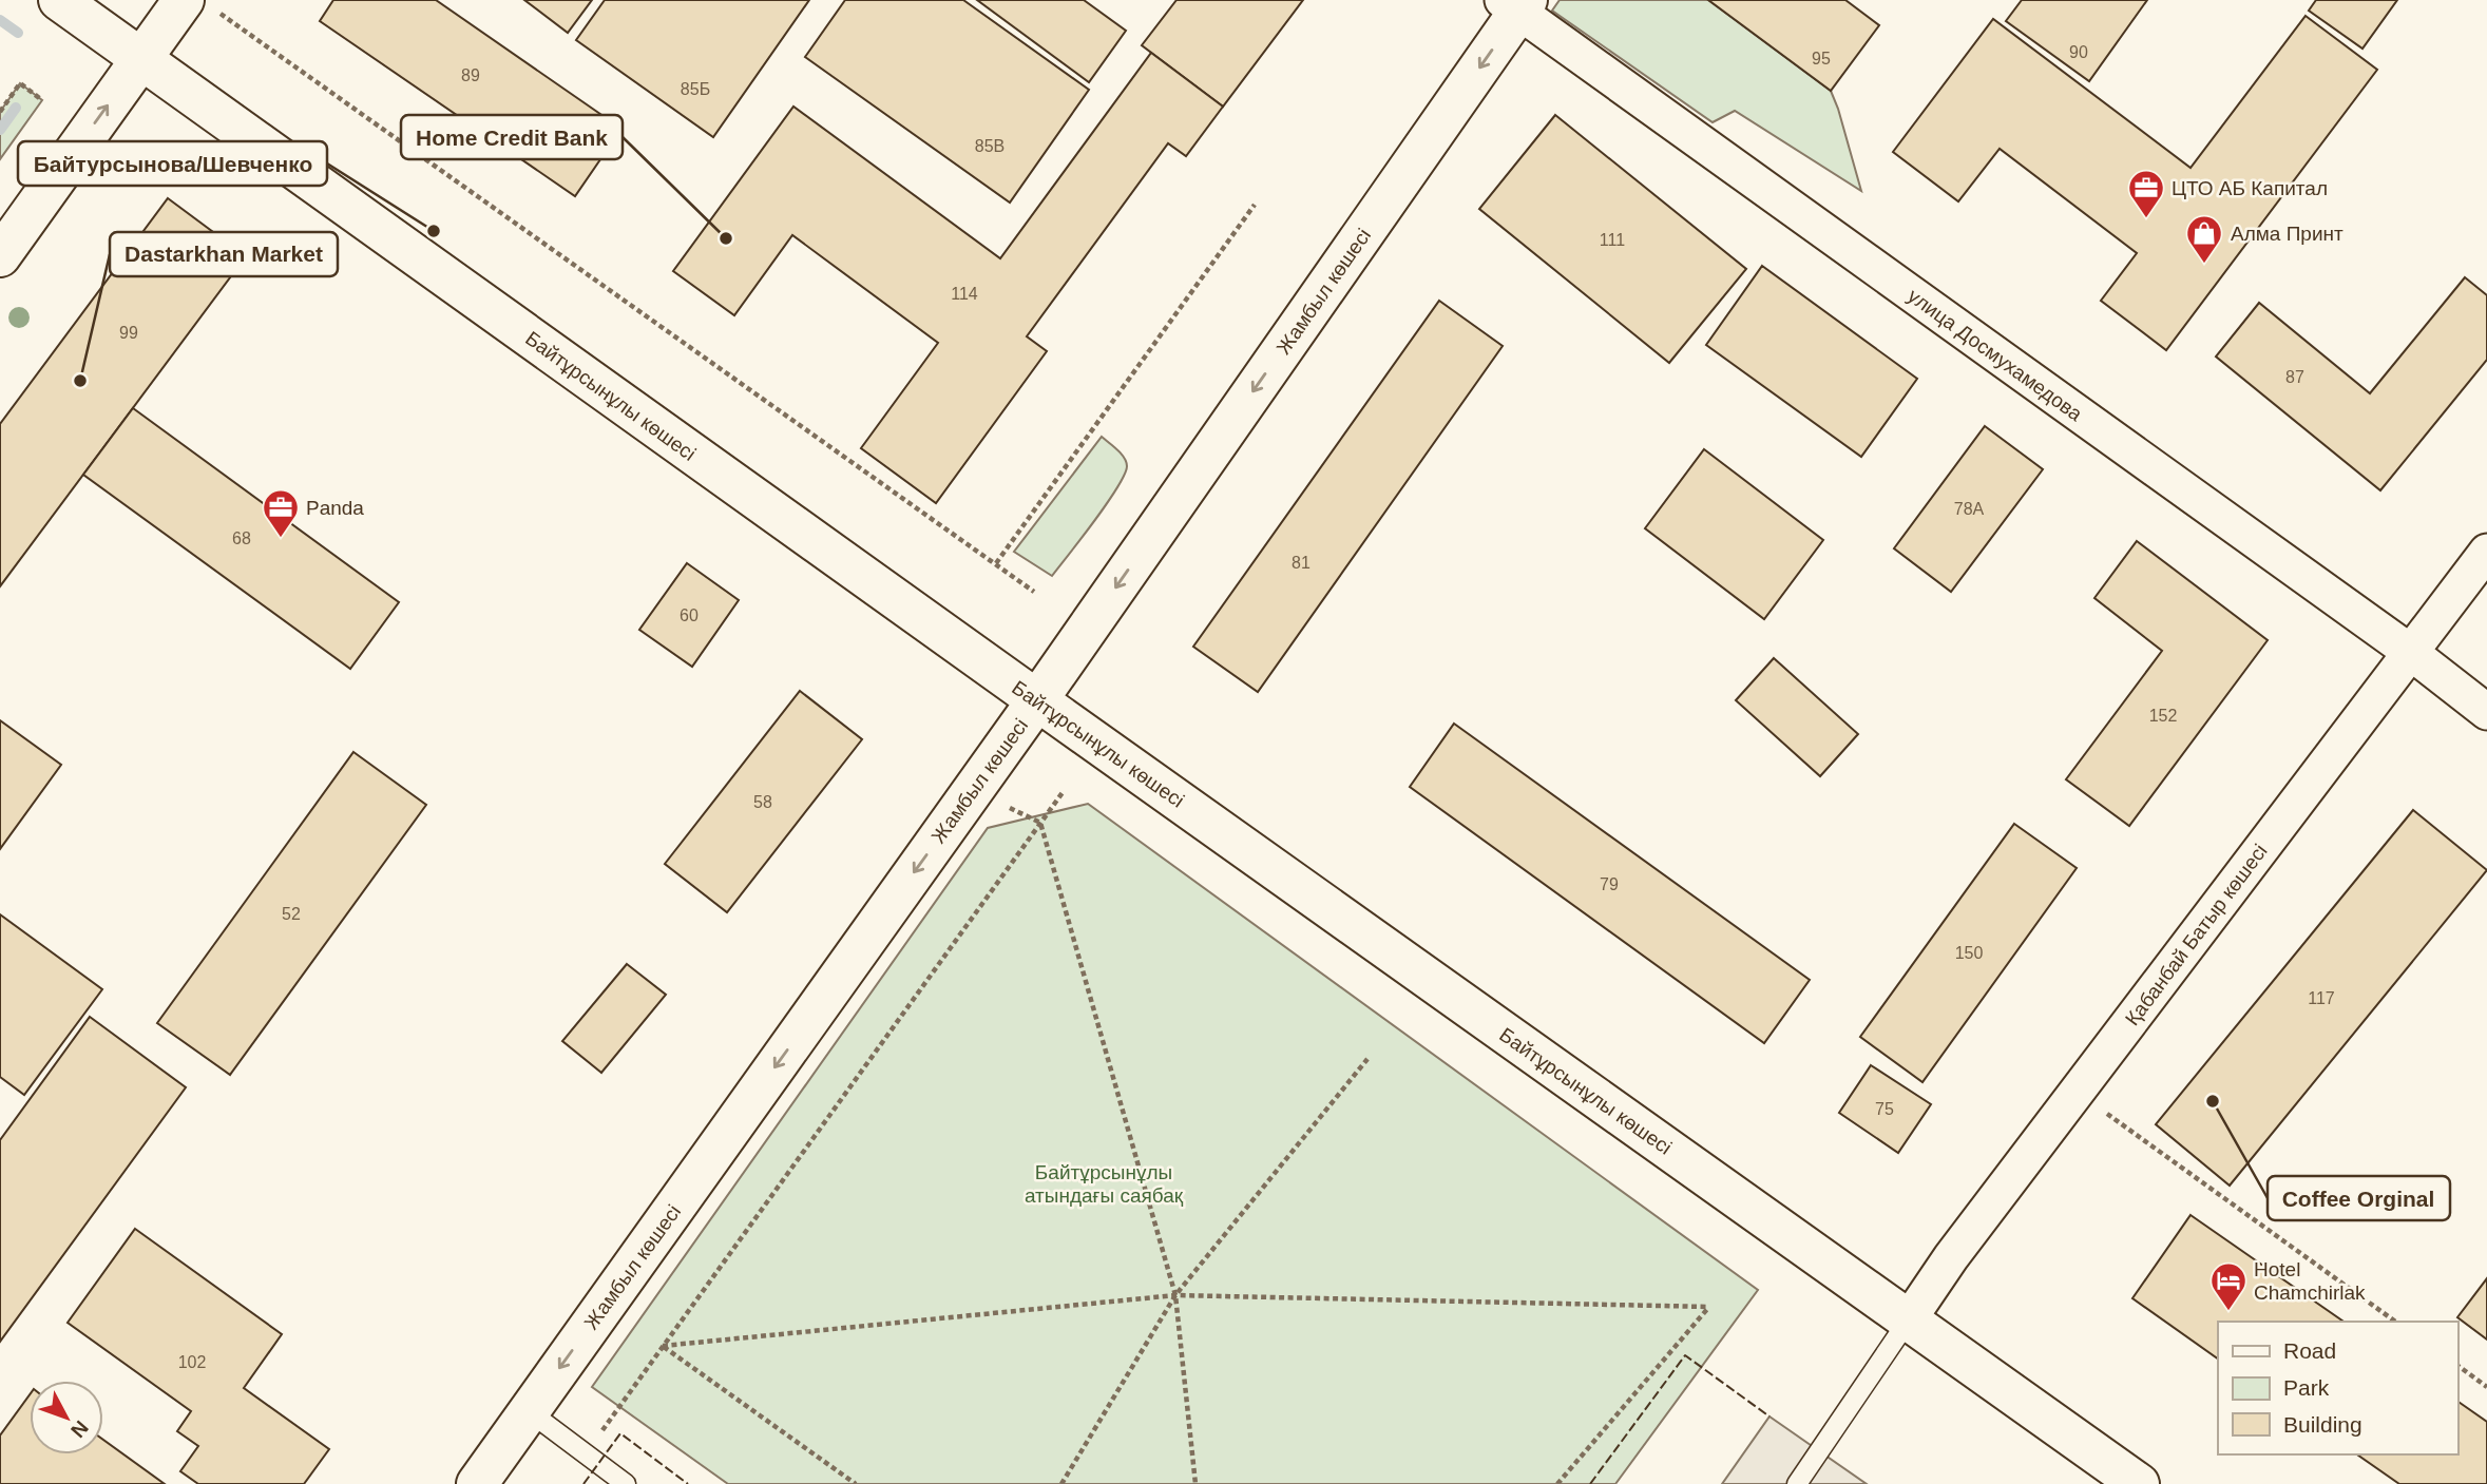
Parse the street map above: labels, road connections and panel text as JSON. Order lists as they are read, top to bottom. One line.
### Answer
{"streets":{"main road":["Жамбыл көшесі","Байтұрсынұлы көшесі"],"street":["улица Досмухамедова","Қабанбай Батыр көшесі"]},"crossings":[["Жамбыл көшесі","улица Досмухамедова"],["Жамбыл көшесі","Байтұрсынұлы көшесі"],["улица Досмухамедова","Қабанбай Батыр көшесі"],["Байтұрсынұлы көшесі","Қабанбай Батыр көшесі"]],"one_way":["Жамбыл көшесі"],"parks":["Байтұрсынұлы атындағы саябақ"],"places":{"office":["ЦТО АБ Капитал","Panda"],"other":["Байтурсынова/Шевченко","Home Credit Bank","Dastarkhan Market","Coffee Orginal"],"shop":["Алма Принт"],"hotel":["Hotel Chamchirlak"]},"house_numbers":["90","95","89","85Б","85В","111","114","99","87","78А","68","81","60","152","58","79","52","150","117","75","102"],"legend":["Road","Park","Building"],"north":"bottom right"}
